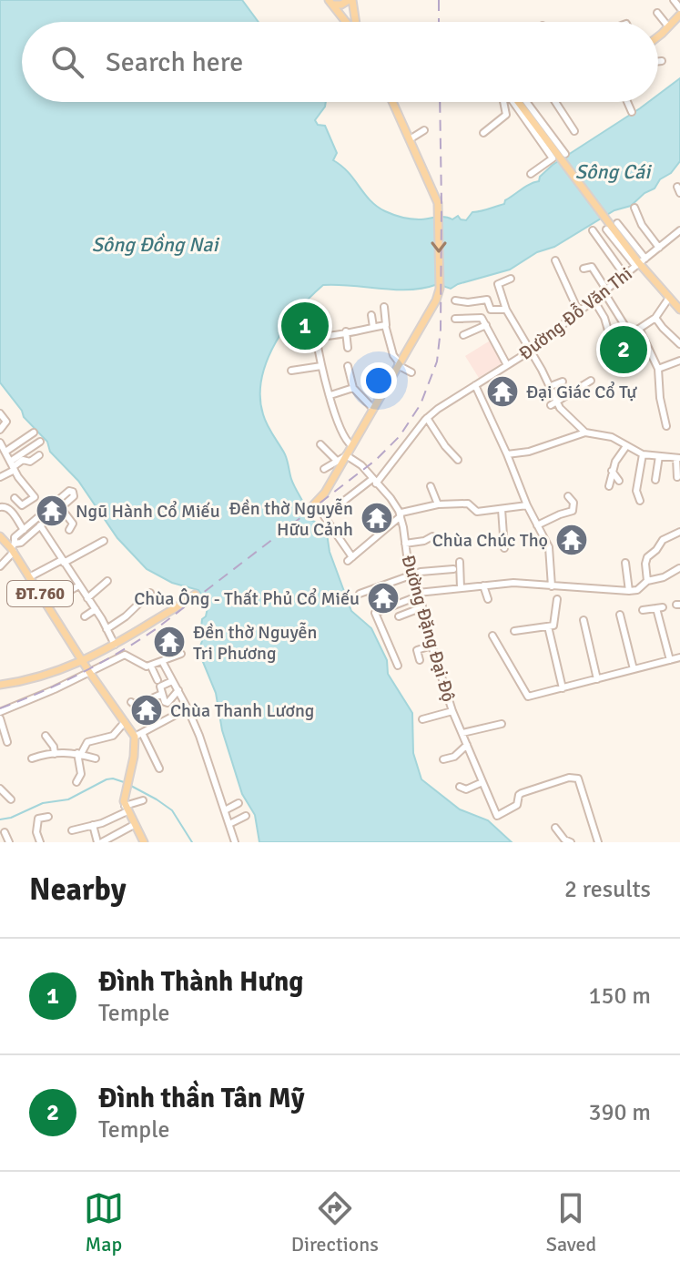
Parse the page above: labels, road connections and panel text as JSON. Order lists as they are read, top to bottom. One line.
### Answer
{"streets":{"main road":["ĐT.760"],"street":["Đường Đỗ Văn Thi","Đường Đặng Đại Độ"]},"crossings":[["Đường Đỗ Văn Thi","Đường Đặng Đại Độ"]],"water":["Sông Cái","Sông Đồng Nai"],"places":{"temple":["Đại Giác Cổ Tự","Ngũ Hành Cổ Miếu","Đền thờ Nguyễn Hữu Cảnh","Chùa Chúc Thọ","Chùa Ông - Thất Phủ Cổ Miếu","Đền thờ Nguyễn Tri Phương","Chùa Thanh Lương"]},"page":{"search":"Search here","pins":["1","2"],"heading":["Nearby","2 results"],"list":[{"mark":"1","name":"Đình Thành Hưng","note":"Temple","value":"150 m"},{"mark":"2","name":"Đình thần Tân Mỹ","note":"Temple","value":"390 m"}],"nav":["Map","Directions","Saved"]}}
